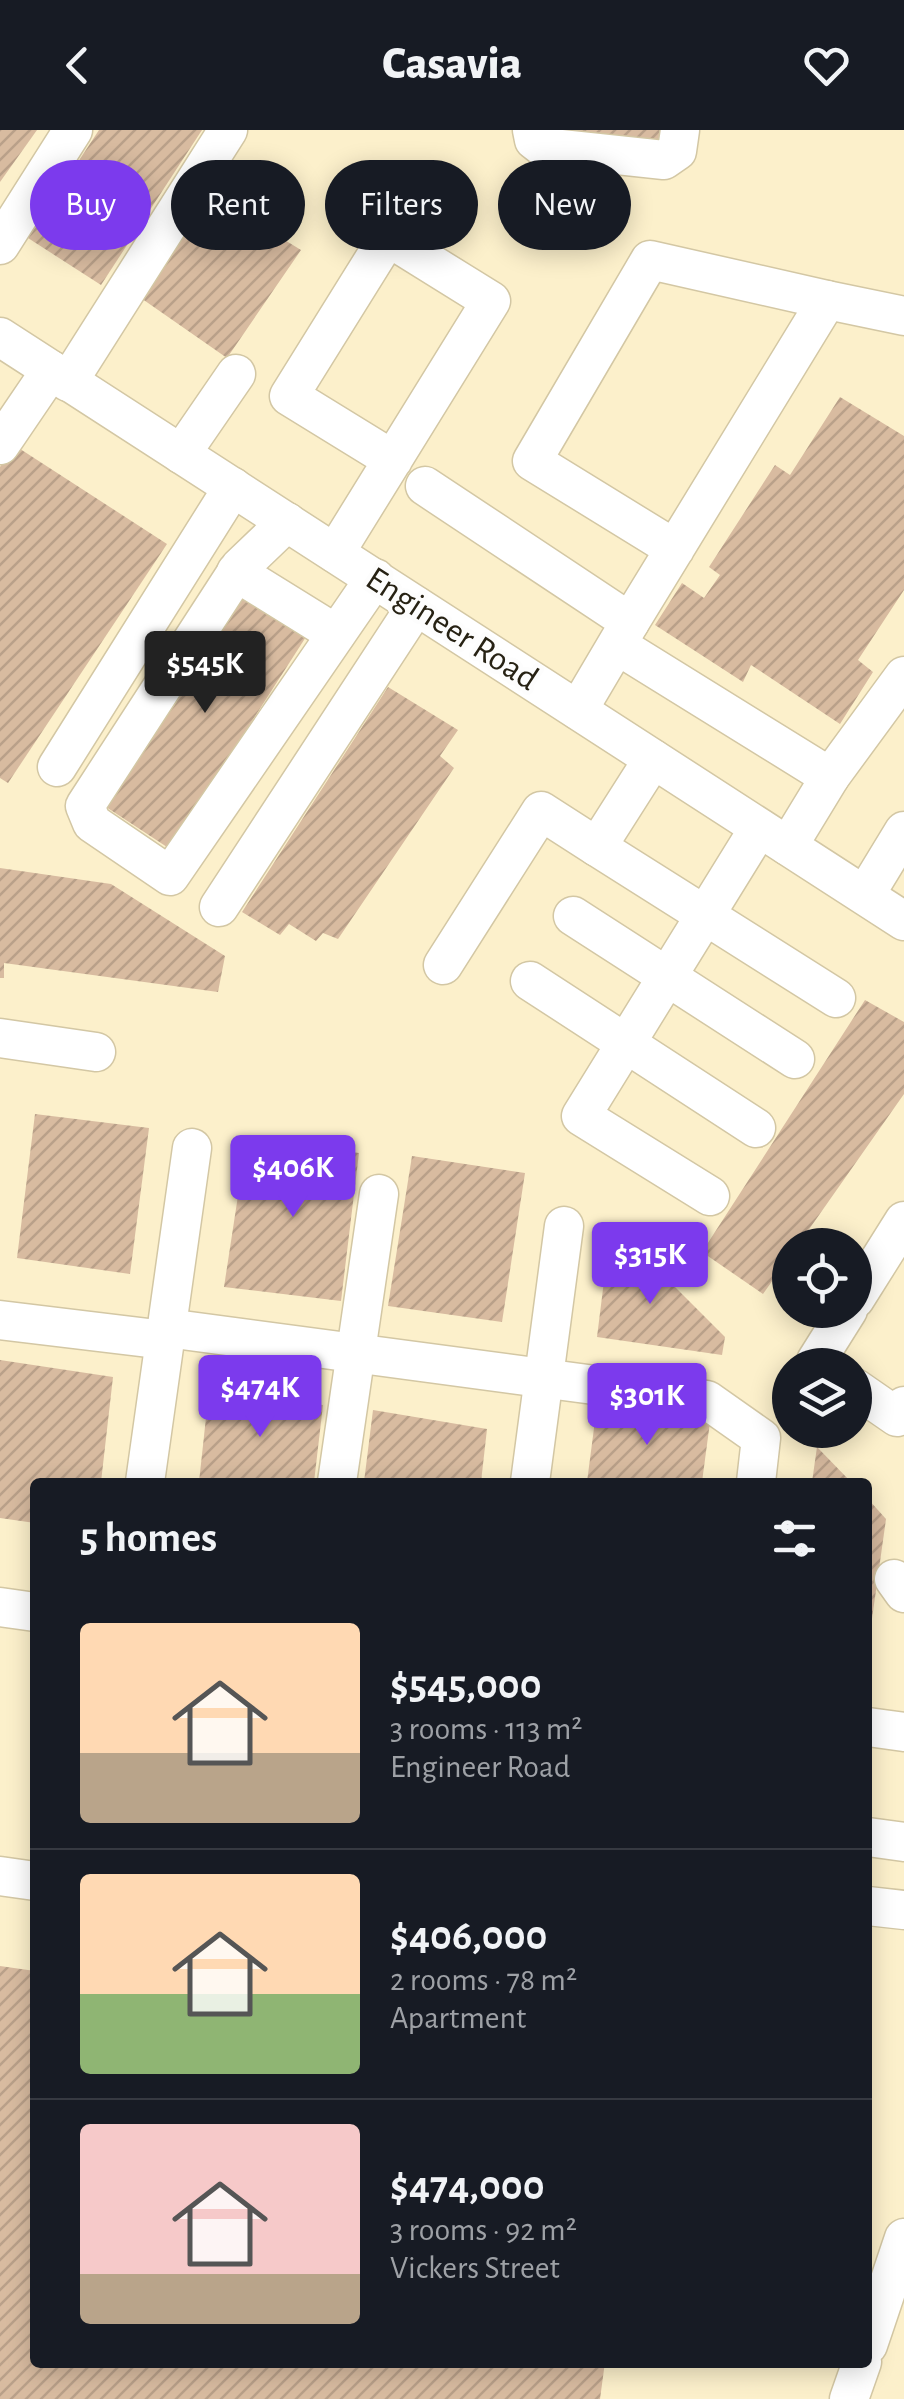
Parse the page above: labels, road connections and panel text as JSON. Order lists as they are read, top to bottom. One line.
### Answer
{"streets":{"street":["Engineer Road"]},"page":{"header":"Casavia","chip":["Buy","Rent","Filters","New"],"price":["$545K","$406K","$315K","$474K","$301K"],"heading":"5 homes","list":[{"name":"$545,000","note":"3 rooms · 113 m² · Engineer Road"},{"name":"$406,000","note":"2 rooms · 78 m² · Apartment"},{"name":"$474,000","note":"3 rooms · 92 m² · Vickers Street"}]}}
